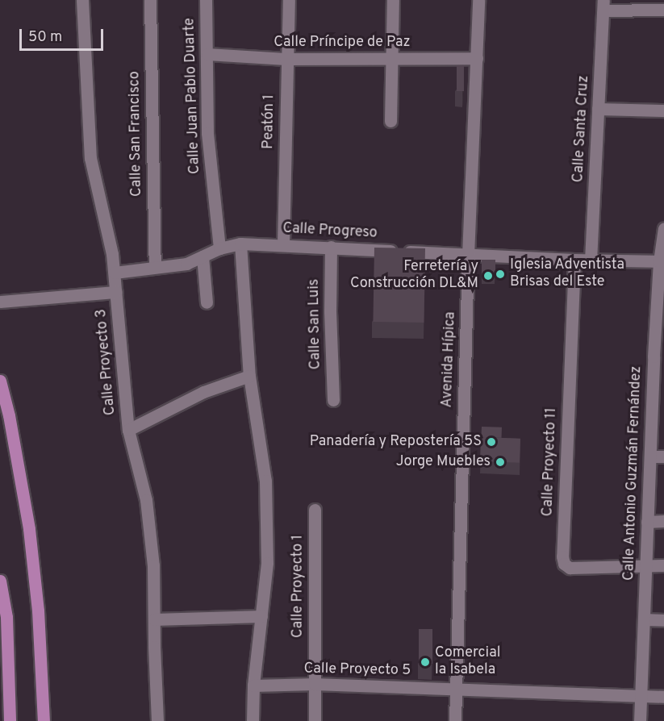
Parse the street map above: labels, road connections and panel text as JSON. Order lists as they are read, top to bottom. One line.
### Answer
{"streets":{"street":["Calle Príncipe de Paz","Calle Juan Pablo Duarte","Peatón 1","Calle Santa Cruz","Calle San Francisco","Calle Progreso","Calle San Luis","Avenida Hípica","Calle Proyecto 3","Calle Proyecto 11","Calle Antonio Guzmán Fernández","Calle Proyecto 1","Calle Proyecto 5"]},"crossings":[["Calle Príncipe de Paz","Calle Juan Pablo Duarte"],["Calle Príncipe de Paz","Peatón 1"],["Calle Príncipe de Paz","Avenida Hípica"],["Calle Juan Pablo Duarte","Calle Progreso"],["Peatón 1","Calle Progreso"],["Calle Santa Cruz","Calle Progreso"],["Calle San Francisco","Calle Progreso"],["Calle Progreso","Calle San Luis"],["Calle Progreso","Avenida Hípica"],["Calle Progreso","Calle Proyecto 3"],["Calle Progreso","Calle Proyecto 11"],["Calle Progreso","Calle Antonio Guzmán Fernández"],["Avenida Hípica","Calle Proyecto 5"],["Calle Proyecto 11","Calle Antonio Guzmán Fernández"],["Calle Antonio Guzmán Fernández","Calle Proyecto 5"],["Calle Proyecto 1","Calle Proyecto 5"]],"places":["Iglesia Adventista Brisas del Este","Ferretería y Construcción DL&M","Panadería y Repostería 5S","Jorge Muebles","Comercial la Isabela"],"scale_bar":"50 m"}
